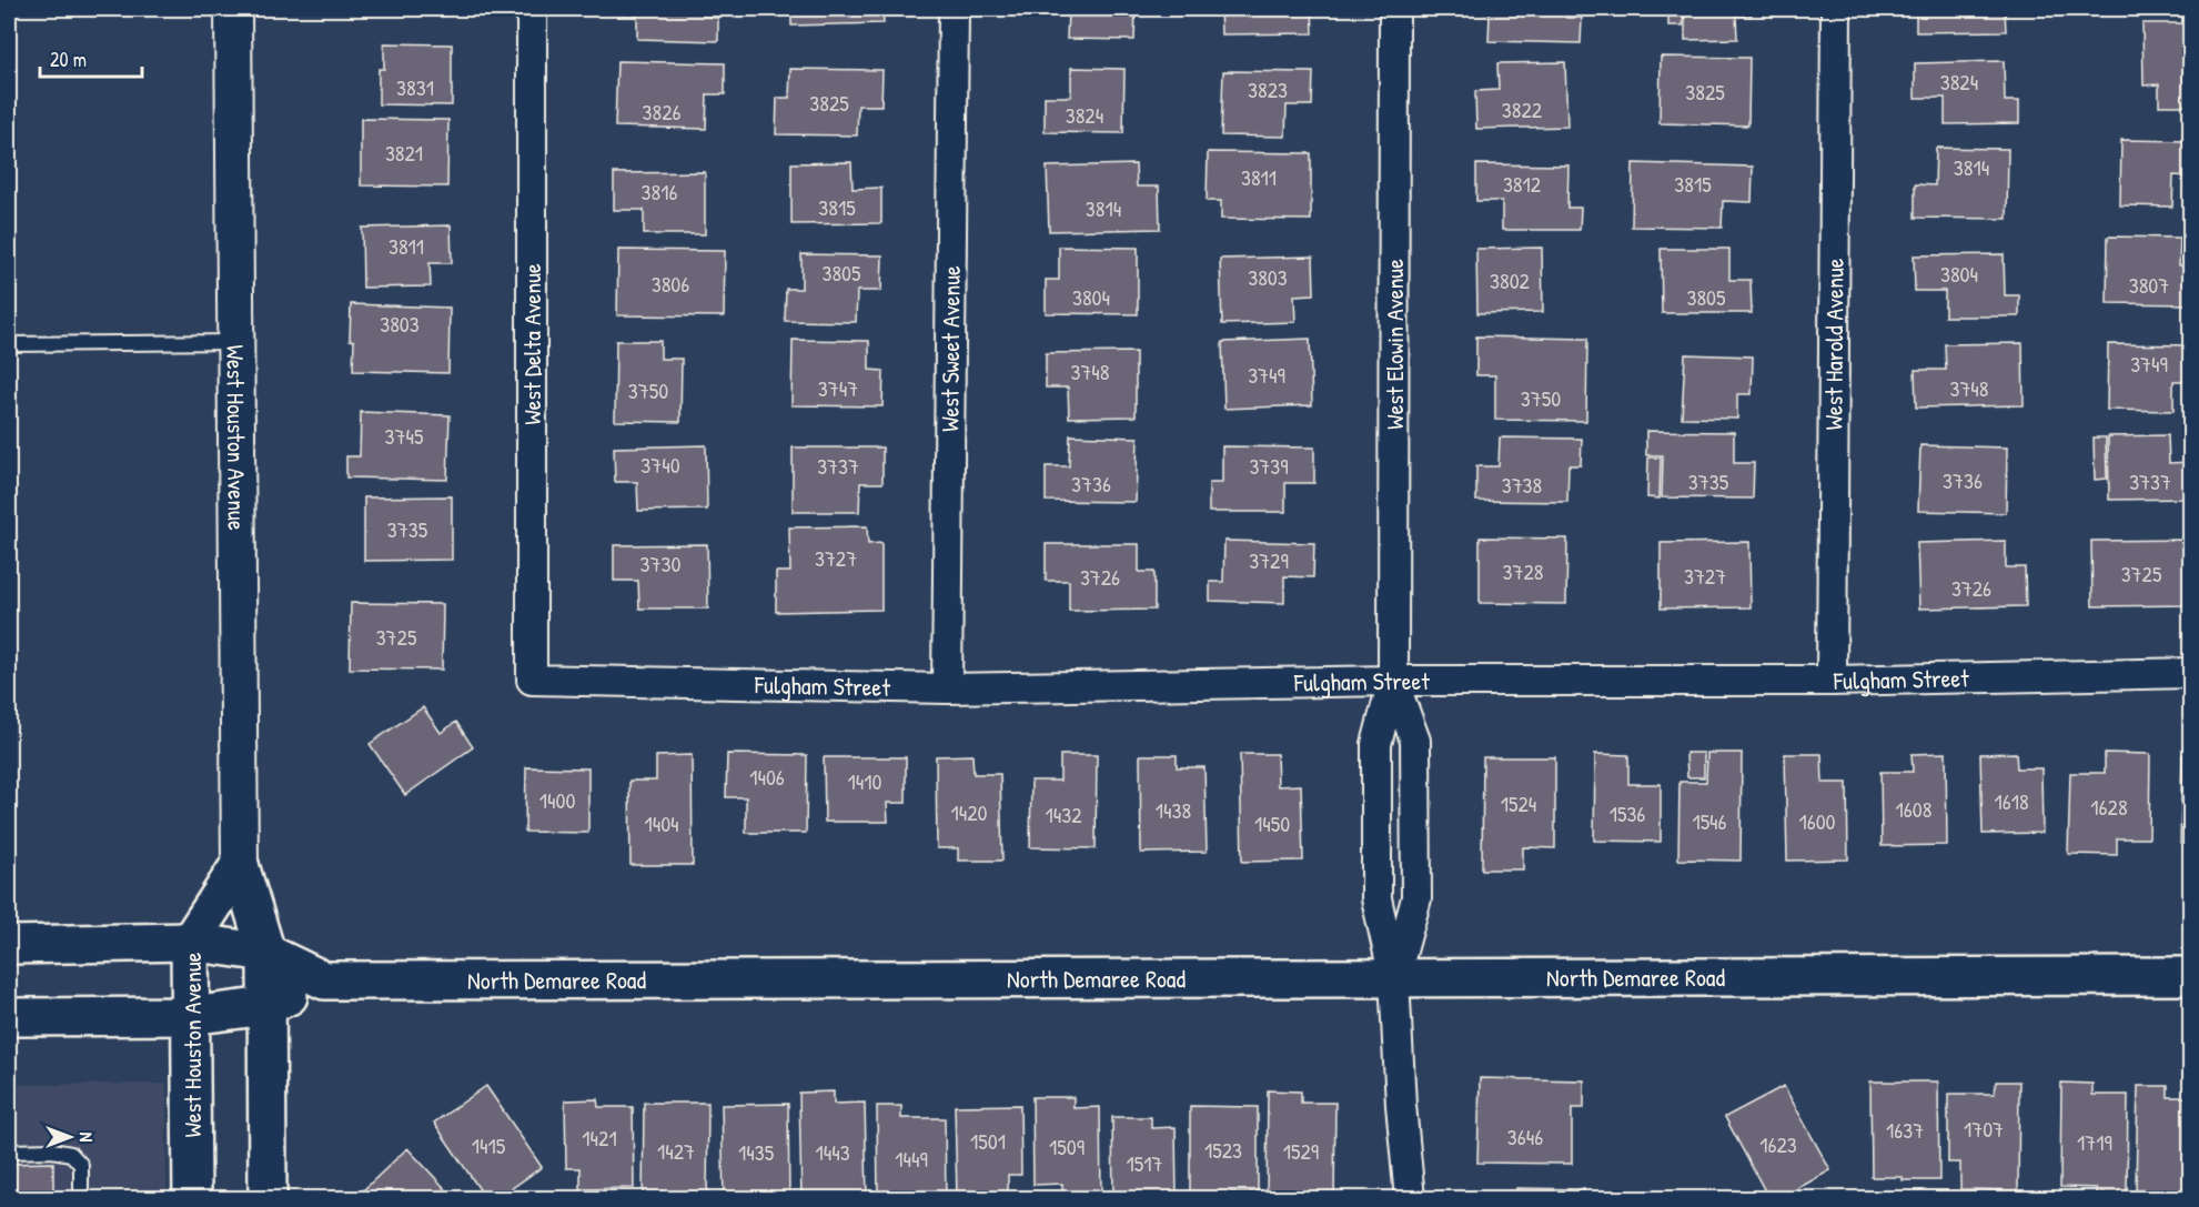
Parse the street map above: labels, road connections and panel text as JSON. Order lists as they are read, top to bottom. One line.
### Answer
{"streets":{"main road":["West Houston Avenue","North Demaree Road"],"street":["West Delta Avenue","West Elowin Avenue","West Harold Avenue","West Sweet Avenue","Fulgham Street"]},"crossings":[["West Delta Avenue","Fulgham Street"],["West Elowin Avenue","Fulgham Street"],["West Elowin Avenue","North Demaree Road"],["West Harold Avenue","Fulgham Street"],["West Sweet Avenue","Fulgham Street"],["West Houston Avenue","North Demaree Road"]],"house_numbers":["3824","3831","3823","3825","3825","3822","3826","3824","3821","3814","3811","3812","3815","3816","3815","3814","3811","3805","3804","3803","3802","3806","3807","3804","3805","3803","3749","3748","3749","3747","3748","3750","3750","3745","3740","3737","3739","3736","3735","3737","3736","3738","3735","3727","3729","3730","3728","3725","3727","3726","3726","3725","1406","1410","1400","1618","1524","1628","1608","1438","1420","1536","1432","1546","1600","1404","1450","1707","1637","3646","1421","1501","1719","1623","1415","1509","1523","1427","1529","1435","1443","1449","1517"],"scale_bar":"20 m","north":"right"}
